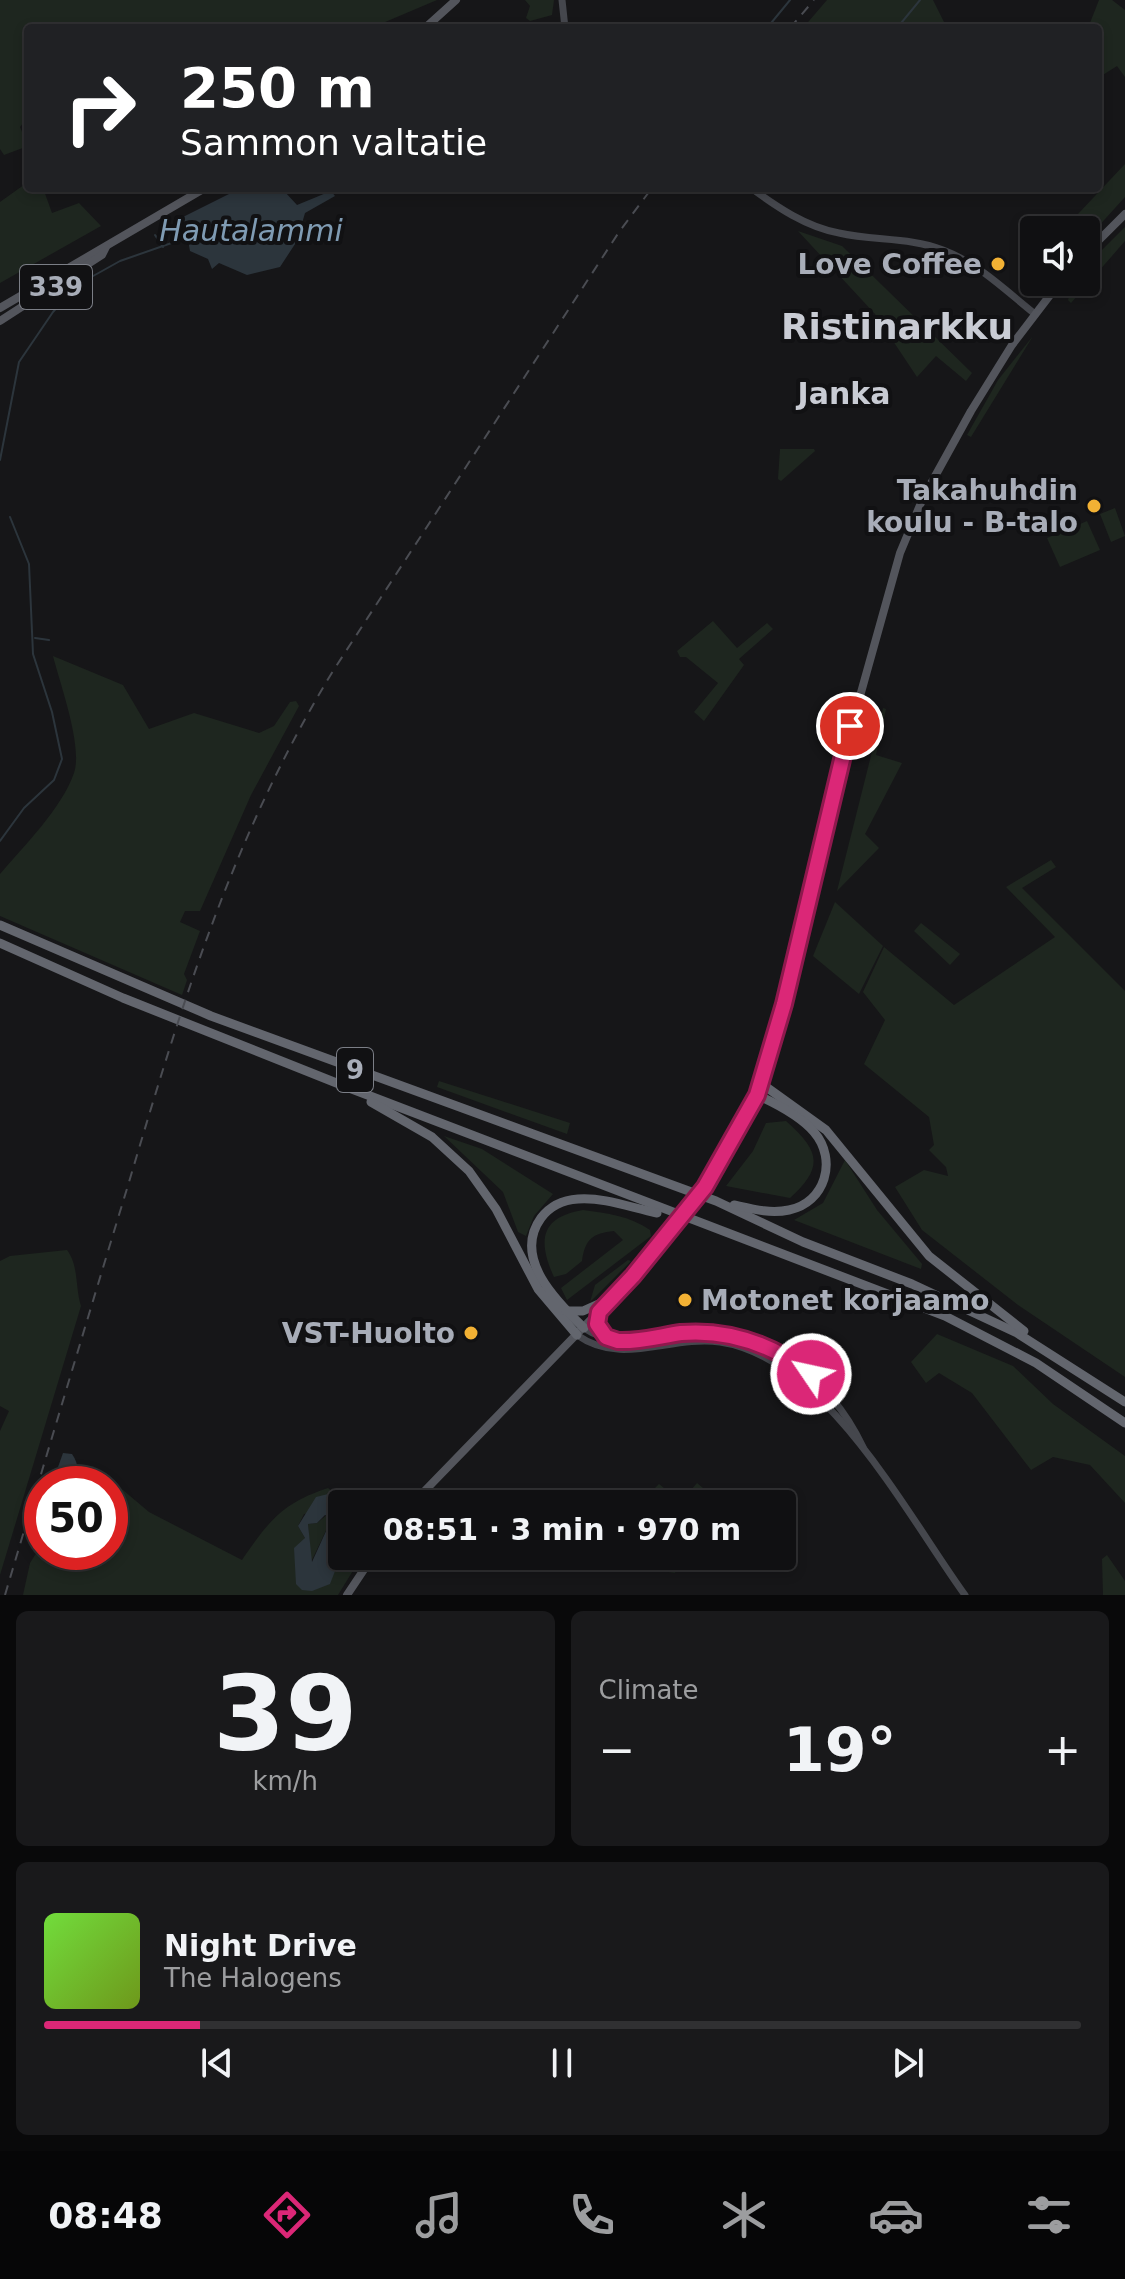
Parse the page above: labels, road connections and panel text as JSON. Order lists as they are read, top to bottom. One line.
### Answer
{"streets":{"highway":["9"],"main road":["339"]},"districts":["Ristinarkku","Janka"],"water":["Hautalammi"],"places":["Love Coffee","Takahuhdin koulu - B-talo","Motonet korjaamo","VST-Huolto"],"page":{"turn":["250 m","Sammon valtatie"],"limit":"50","trip":"08:51 · 3 min · 970 m","tile":[["39","km/h"],"Climate"],"heat":["−","19°","+"],"song":["Night Drive","The Halogens"],"tabs":"08:48"}}
